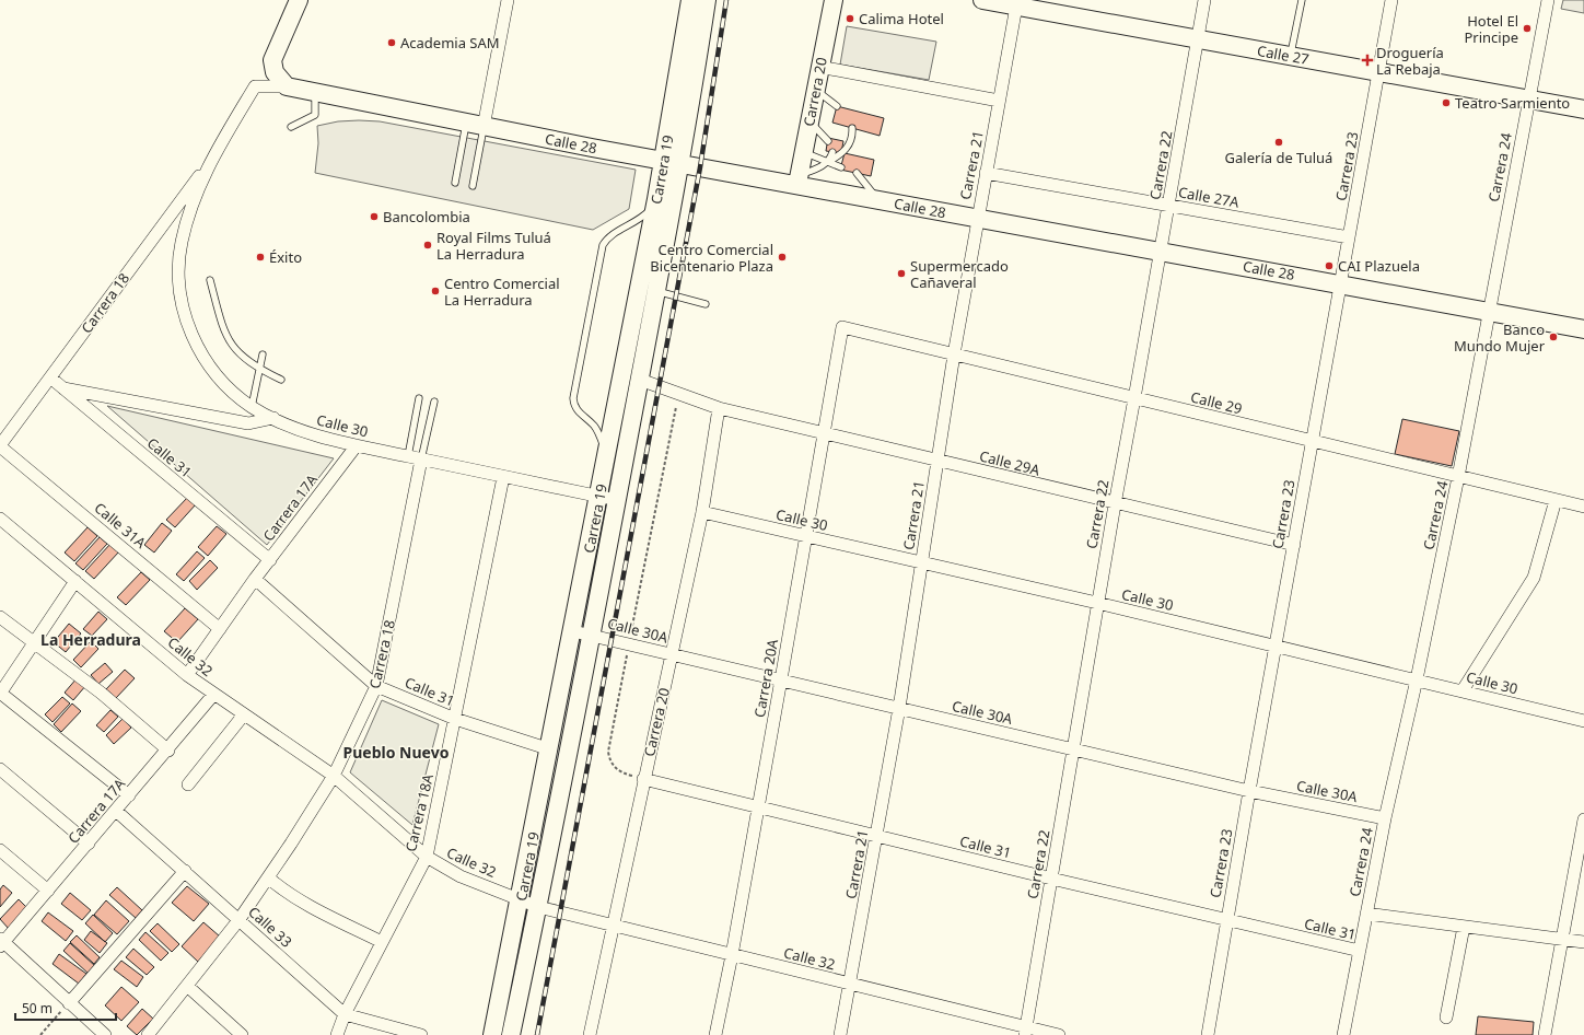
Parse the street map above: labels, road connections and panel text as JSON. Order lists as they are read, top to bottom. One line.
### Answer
{"streets":{"main road":["Calle 27","Carrera 20","Calle 28","Carrera 19"],"street":["Carrera 21","Carrera 22","Carrera 23","Carrera 24","Calle 27A","Carrera 18","Calle 29","Calle 30","Calle 31","Calle 29A","Carrera 17A","Calle 31A","Calle 30A","Calle 32","Carrera 20A","Carrera 18A","Calle 33"]},"crossings":[["Calle 27","Carrera 21"],["Calle 27","Carrera 22"],["Calle 27","Carrera 23"],["Calle 27","Carrera 24"],["Carrera 20","Calle 28"],["Carrera 20","Calle 30"],["Carrera 20","Calle 31"],["Carrera 20","Calle 29A"],["Carrera 20","Calle 30A"],["Carrera 20","Calle 32"],["Calle 28","Carrera 21"],["Calle 28","Carrera 22"],["Calle 28","Carrera 23"],["Calle 28","Carrera 24"],["Calle 28","Carrera 19"],["Carrera 21","Calle 27A"],["Carrera 21","Calle 29"],["Carrera 21","Calle 30"],["Carrera 21","Calle 31"],["Carrera 21","Calle 29A"],["Carrera 21","Calle 30A"],["Carrera 21","Calle 32"],["Carrera 22","Calle 27A"],["Carrera 22","Calle 29"],["Carrera 22","Calle 30"],["Carrera 22","Calle 31"],["Carrera 22","Calle 29A"],["Carrera 22","Calle 30A"],["Carrera 22","Calle 32"],["Carrera 23","Calle 27A"],["Carrera 23","Calle 29"],["Carrera 23","Calle 30"],["Carrera 23","Calle 31"],["Carrera 23","Calle 29A"],["Carrera 23","Calle 30A"],["Carrera 24","Calle 29"],["Carrera 24","Calle 30"],["Carrera 24","Calle 31"],["Carrera 24","Calle 30A"],["Carrera 19","Calle 30"],["Carrera 19","Calle 31"],["Carrera 19","Calle 29A"],["Carrera 19","Calle 30A"],["Carrera 19","Calle 32"],["Carrera 18","Calle 30"],["Carrera 18","Calle 31"],["Carrera 18","Calle 31A"],["Carrera 18","Calle 32"],["Carrera 18","Calle 33"],["Calle 29","Carrera 20A"],["Calle 30","Carrera 17A"],["Calle 30","Carrera 20A"],["Calle 30","Carrera 18A"],["Calle 31","Carrera 17A"],["Calle 31","Carrera 20A"],["Calle 31","Carrera 18A"],["Calle 29A","Carrera 20A"],["Carrera 17A","Calle 31A"],["Carrera 17A","Calle 32"],["Carrera 17A","Calle 33"],["Calle 30A","Carrera 20A"],["Calle 32","Carrera 20A"],["Calle 32","Carrera 18A"],["Carrera 18A","Calle 33"]],"districts":["La Herradura","Pueblo Nuevo"],"places":{"other":["Calima Hotel","Hotel El Principe","Academia SAM","Teatro Sarmiento","Galería de Tuluá","Bancolombia","Royal Films Tuluá La Herradura","Éxito","Centro Comercial Bicentenario Plaza","CAI Plazuela","Supermercado Cañaveral","Centro Comercial La Herradura","Banco Mundo Mujer"],"health":["Droguería La Rebaja"]},"scale_bar":"50 m"}
